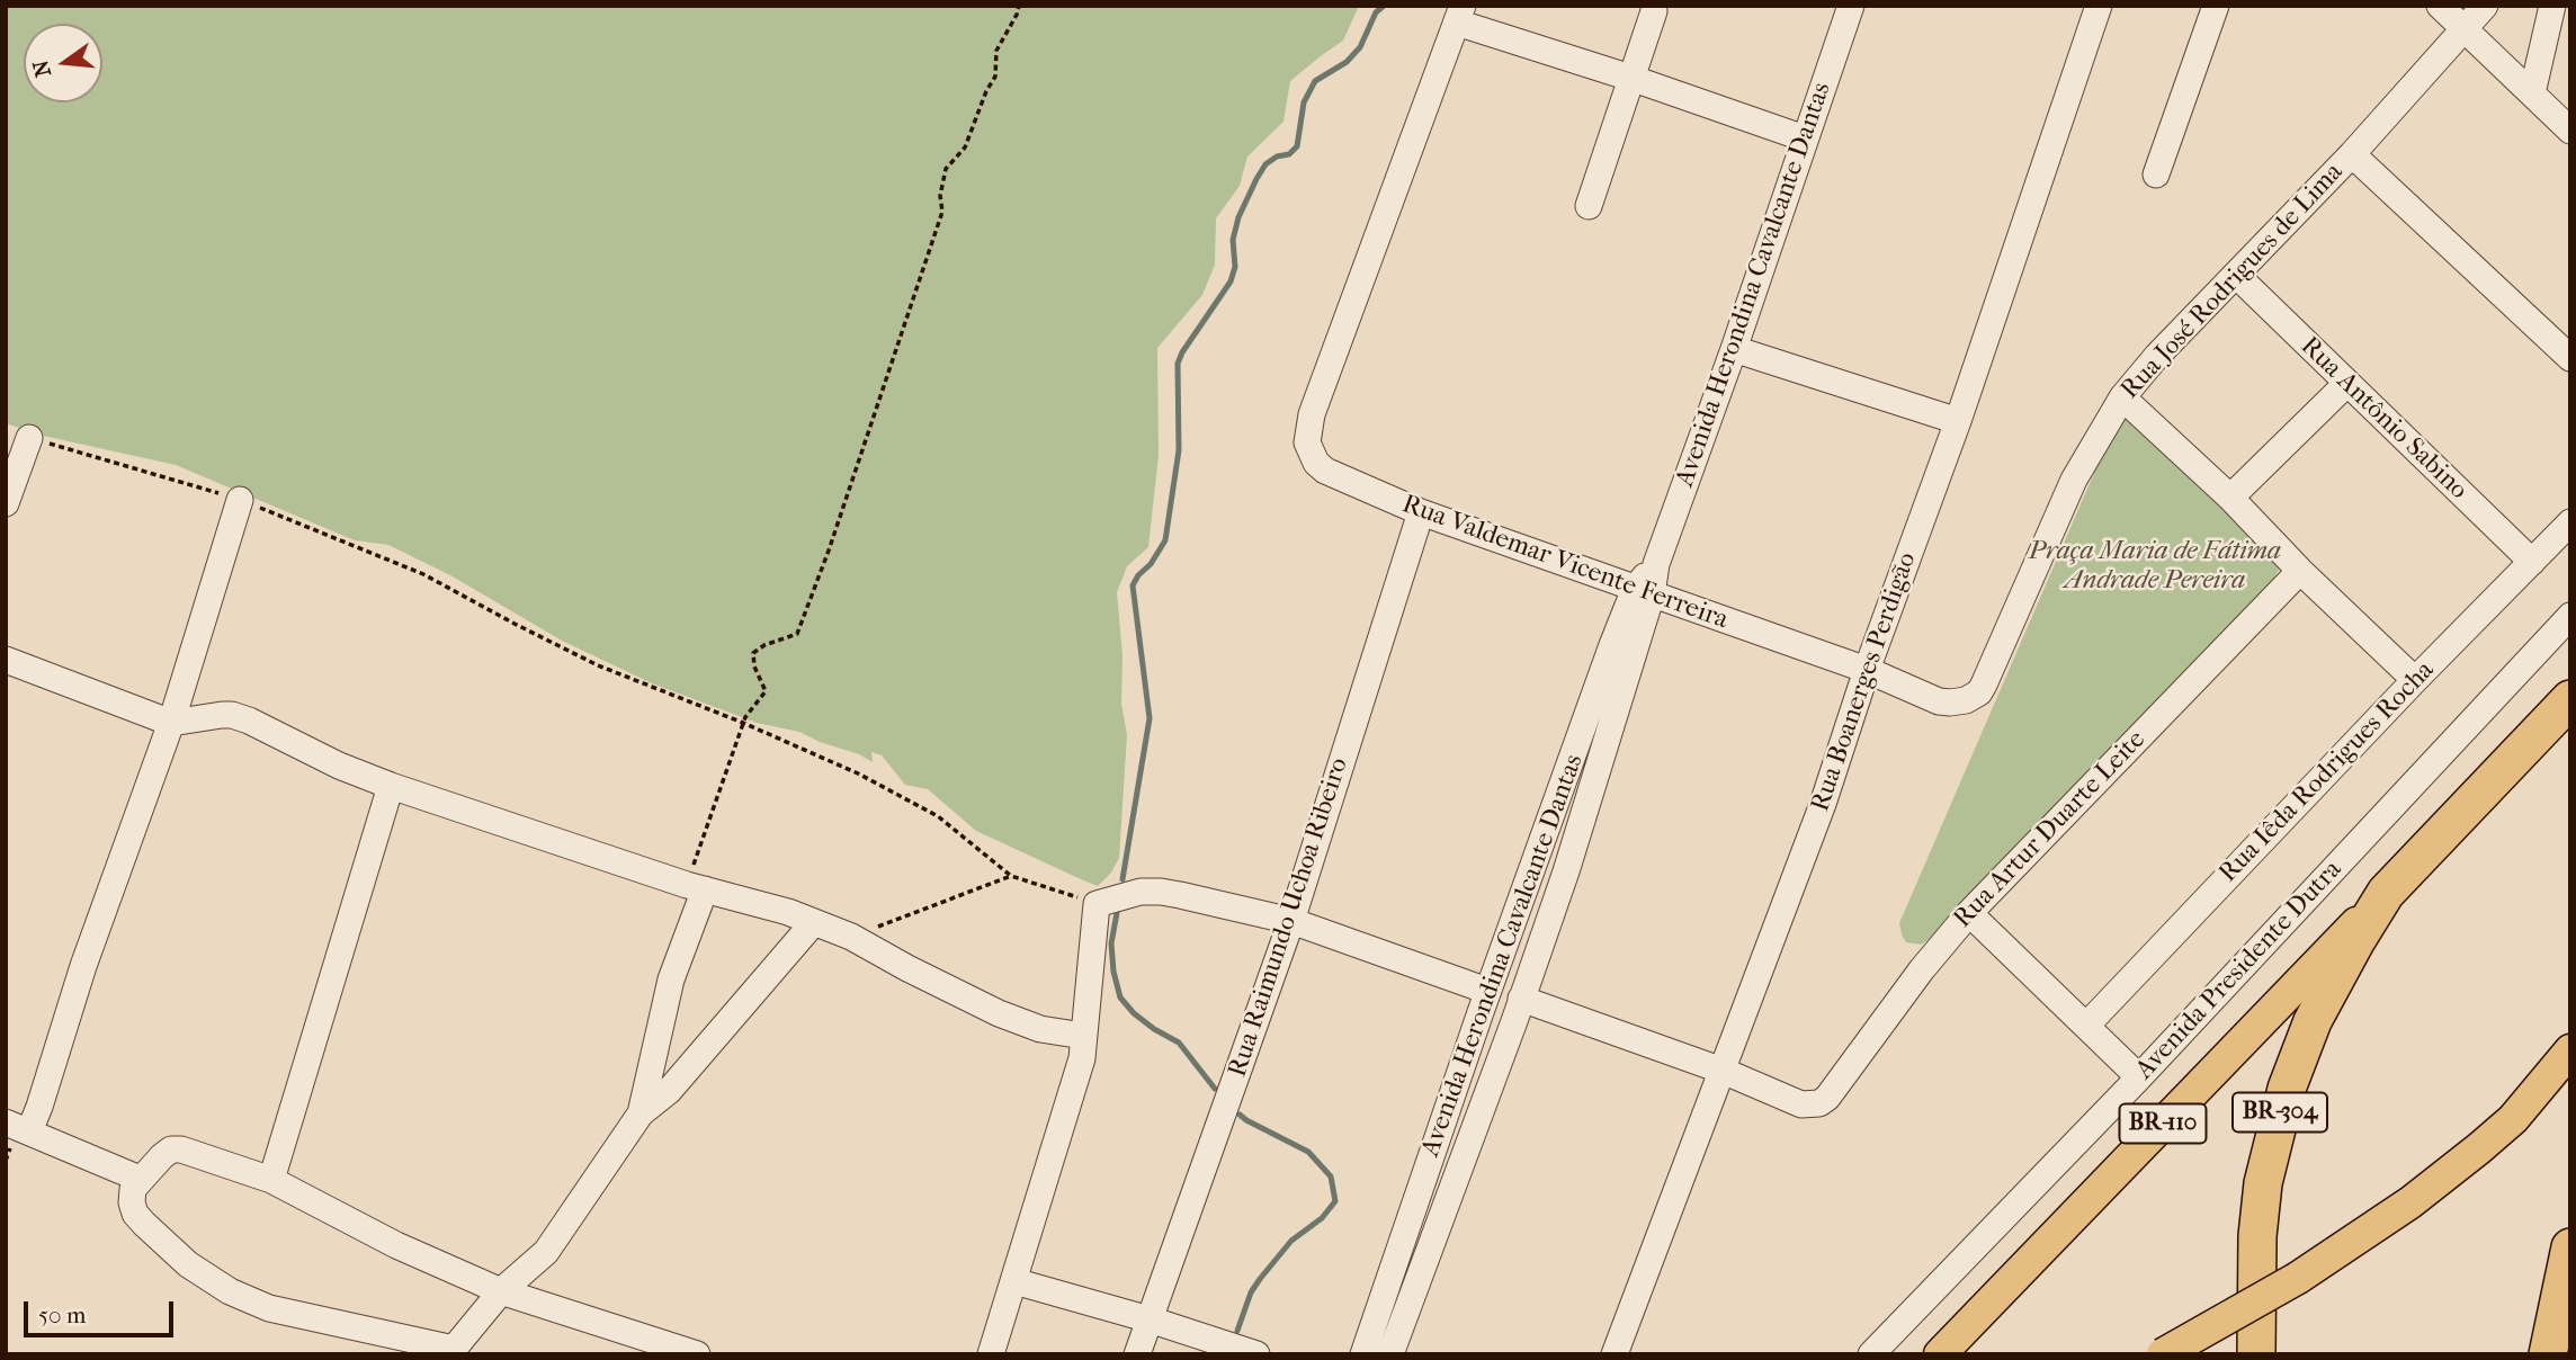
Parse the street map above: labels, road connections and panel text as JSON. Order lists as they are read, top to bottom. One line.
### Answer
{"streets":{"highway":["BR-304","BR-110"],"main road":["Avenida Presidente Dutra"],"street":["Rua José Rodrigues de Lima","Avenida Herondina Cavalcante Dantas","Rua Antônio Sabino","Rua Valdemar Vicente Ferreira","Rua Boanerges Perdigão","Rua Iêda Rodrigues Rocha","Rua Artur Duarte Leite","Rua Raimundo Uchoa Ribeiro"]},"crossings":[["Rua José Rodrigues de Lima","Rua Antônio Sabino"],["Rua José Rodrigues de Lima","Rua Valdemar Vicente Ferreira"],["Rua José Rodrigues de Lima","Rua Boanerges Perdigão"],["Avenida Herondina Cavalcante Dantas","Rua Valdemar Vicente Ferreira"],["Rua Antônio Sabino","Rua Iêda Rodrigues Rocha"],["Rua Valdemar Vicente Ferreira","Rua Boanerges Perdigão"],["Rua Valdemar Vicente Ferreira","Rua Raimundo Uchoa Ribeiro"],["Rua Boanerges Perdigão","Rua Artur Duarte Leite"],["Avenida Presidente Dutra","BR-304"],["Avenida Presidente Dutra","BR-110"],["BR-304","BR-110"]],"parks":["Praça Maria de Fátima Andrade Pereira"],"scale_bar":"50 m","north":"left"}
